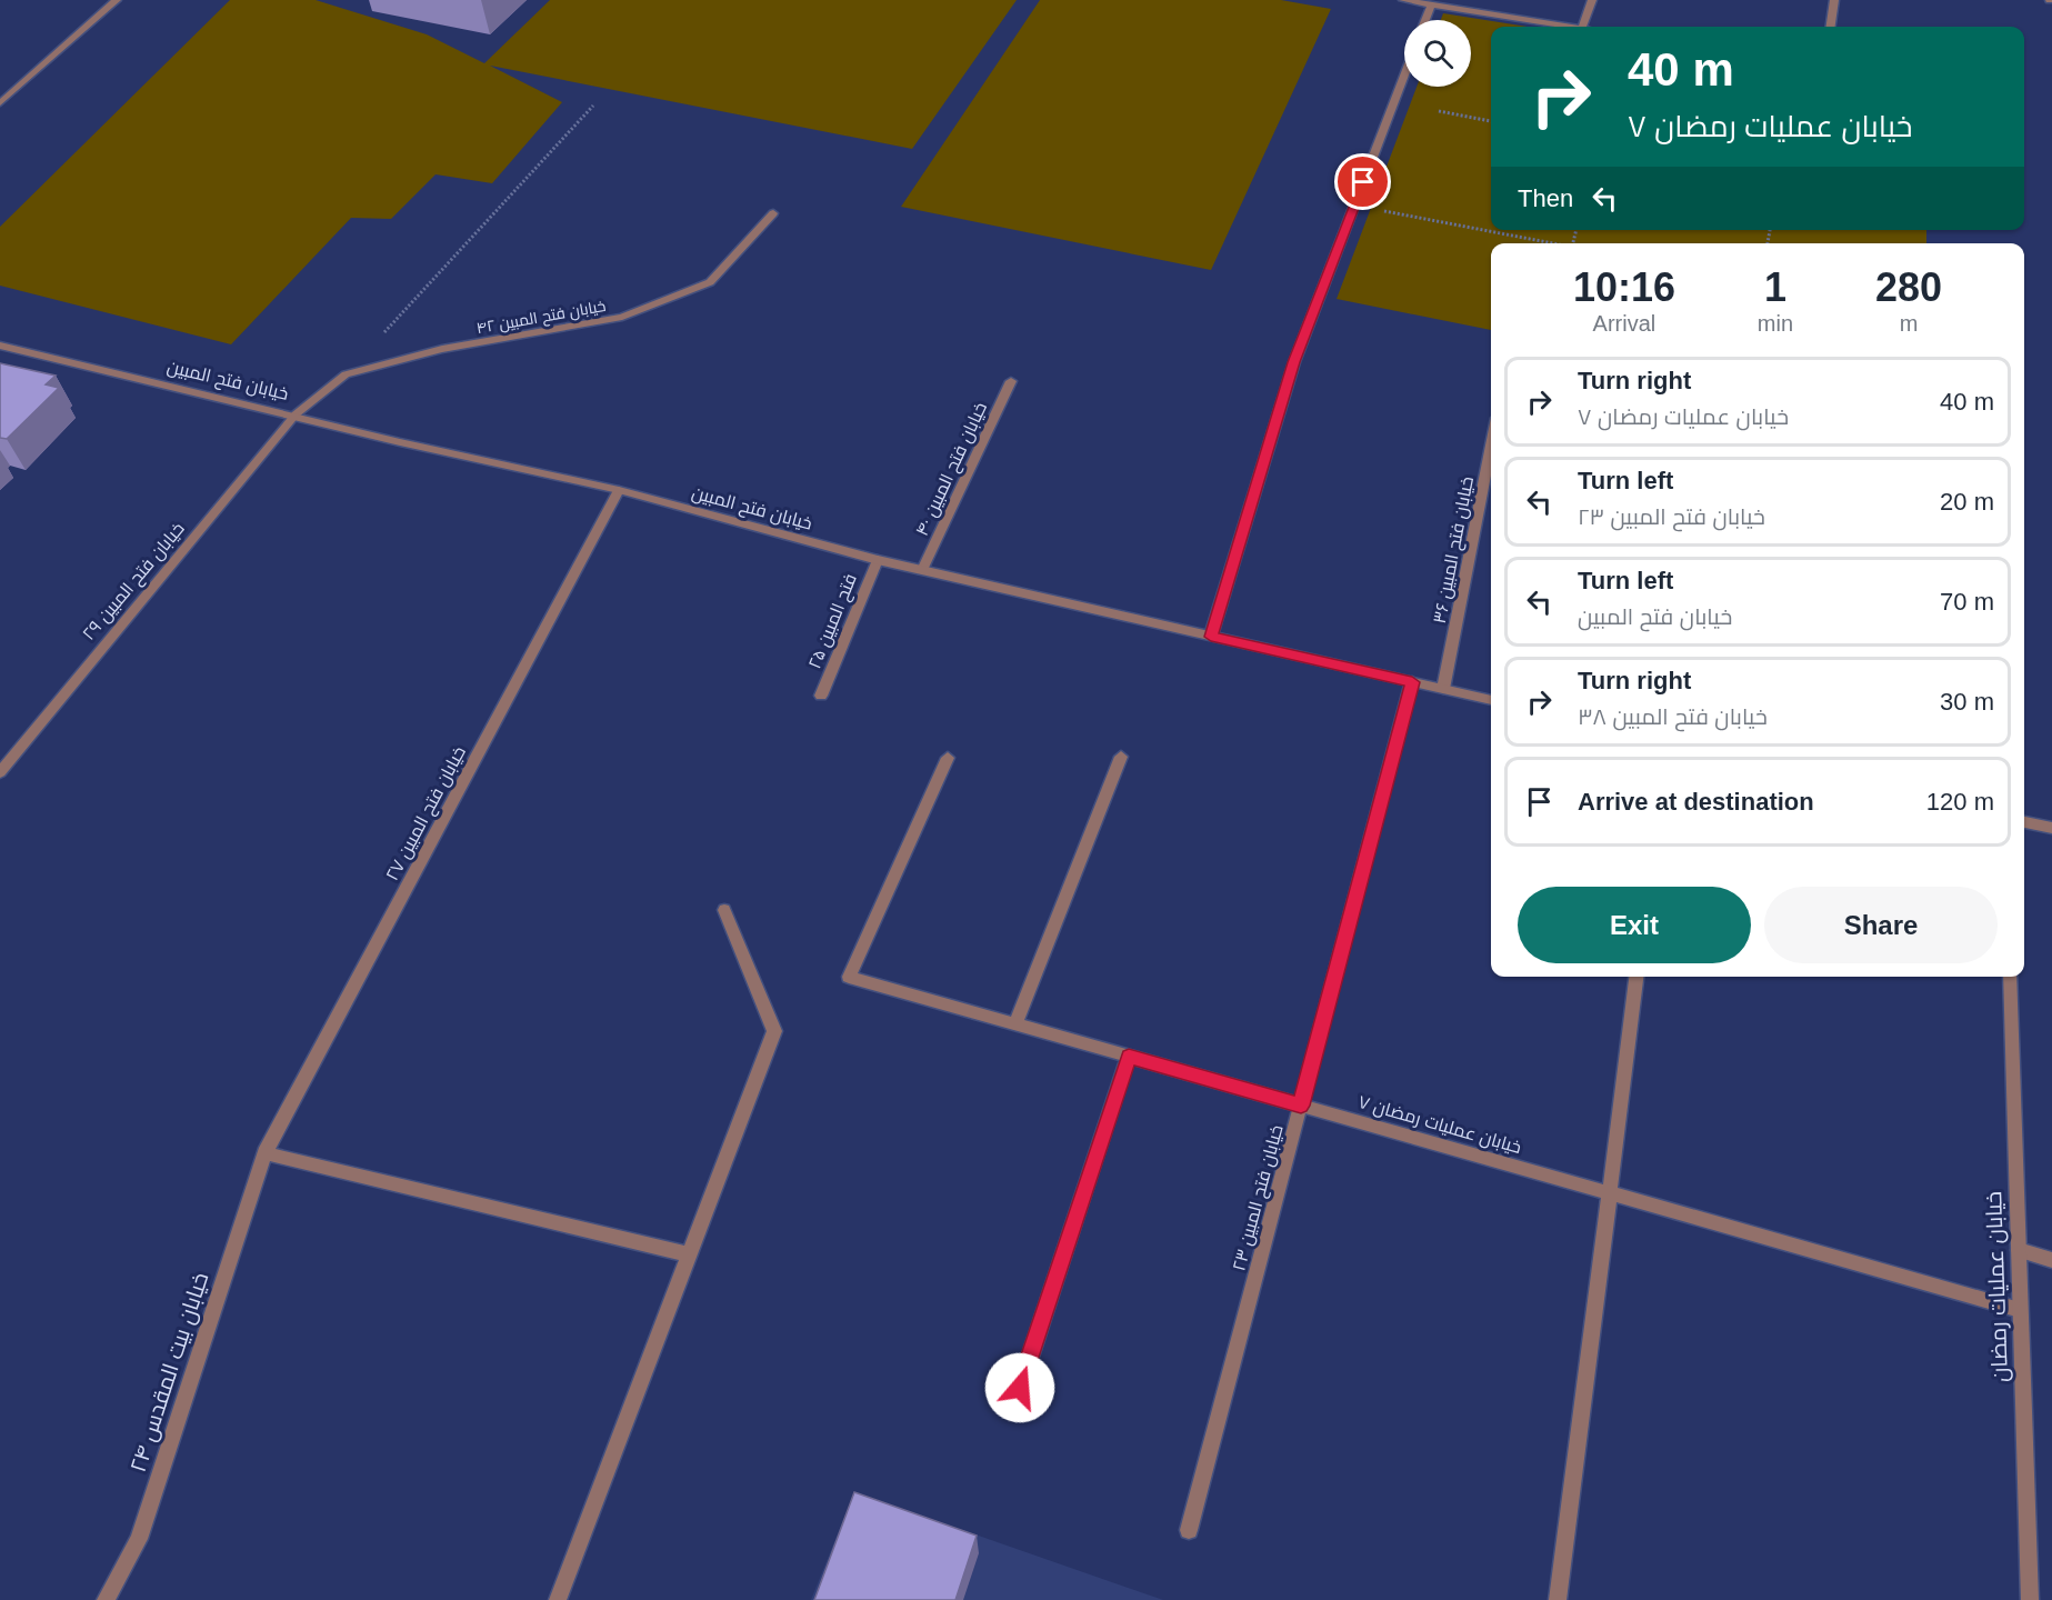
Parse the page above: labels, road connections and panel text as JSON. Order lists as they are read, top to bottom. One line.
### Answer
{"streets":{"street":["خیابان فتح المبین ۴۲","خیابان فتح المبین","خیابان فتح المبین ۴۰","خیابان فتح المبین ۳۶","خیابان فتح المبین ۲۹","فتح المبین ۲۵","خیابان فتح المبین ۲۷","خیابان عملیات رمضان ۷","خیابان فتح المبین ۲۳","خیابان عملیات رمضان","خیابان بیت المقدس ۲۴"]},"crossings":[["خیابان فتح المبین ۴۲","خیابان فتح المبین"],["خیابان فتح المبین ۴۲","خیابان فتح المبین ۲۹"],["خیابان فتح المبین","خیابان فتح المبین ۴۰"],["خیابان فتح المبین","خیابان فتح المبین ۳۶"],["خیابان فتح المبین","خیابان فتح المبین ۲۹"],["خیابان فتح المبین","فتح المبین ۲۵"],["خیابان فتح المبین","خیابان فتح المبین ۲۷"],["خیابان فتح المبین","خیابان فتح المبین ۲۳"],["خیابان فتح المبین ۲۷","خیابان بیت المقدس ۲۴"],["خیابان عملیات رمضان ۷","خیابان فتح المبین ۲۳"],["خیابان عملیات رمضان ۷","خیابان عملیات رمضان"]],"page":{"turn":["40 m","خیابان عملیات رمضان ۷"],"then":"Then","eta":["10:16","Arrival","1","min","280","m"],"list":[{"name":"Turn right","note":"خیابان عملیات رمضان ۷","value":"40 m"},{"name":"Turn left","note":"خیابان فتح المبین ۲۳","value":"20 m"},{"name":"Turn left","note":"خیابان فتح المبین","value":"70 m"},{"name":"Turn right","note":"خیابان فتح المبین ۳۸","value":"30 m"},{"name":"Arrive at destination","value":"120 m"}],"buttons":["Exit","Share"]}}
